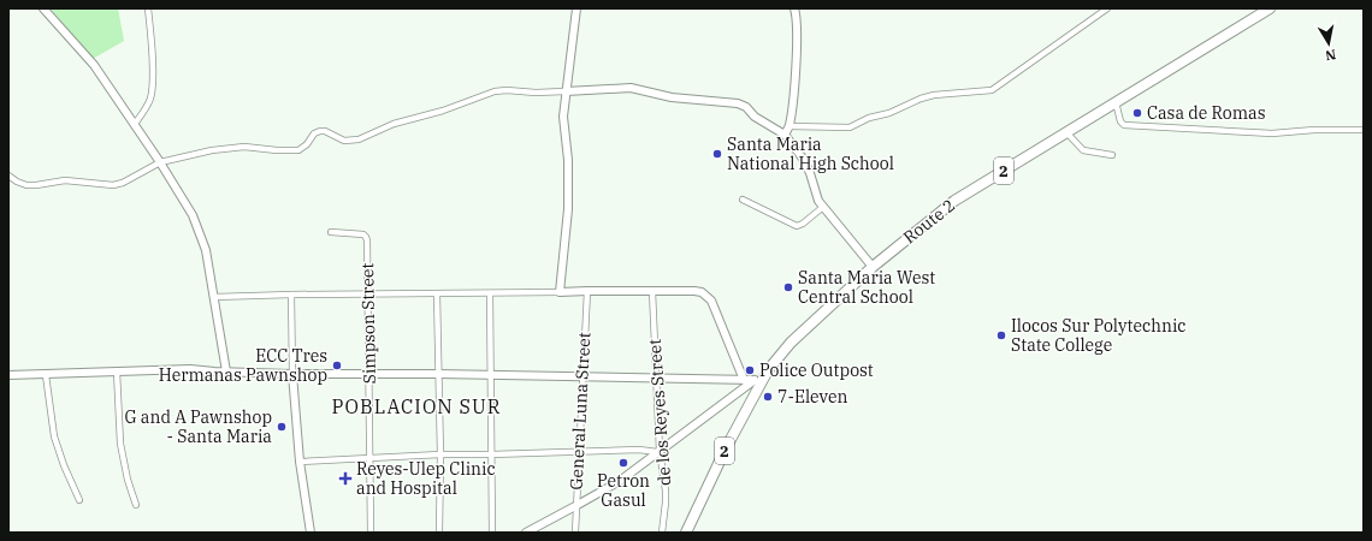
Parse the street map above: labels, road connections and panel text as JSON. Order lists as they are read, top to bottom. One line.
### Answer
{"streets":{"highway":["2","Route 2"],"street":["Simpson Street","General Luna Street","de los Reyes Street"]},"districts":["POBLACION SUR"],"places":{"other":["Casa de Romas","Santa Maria National High School","Santa Maria West Central School","Ilocos Sur Polytechnic State College","ECC Tres Hermanas Pawnshop","Police Outpost","7-Eleven","G and A Pawnshop - Santa Maria","Petron Gasul"],"health":["Reyes-Ulep Clinic and Hospital"]},"north":"bottom"}
